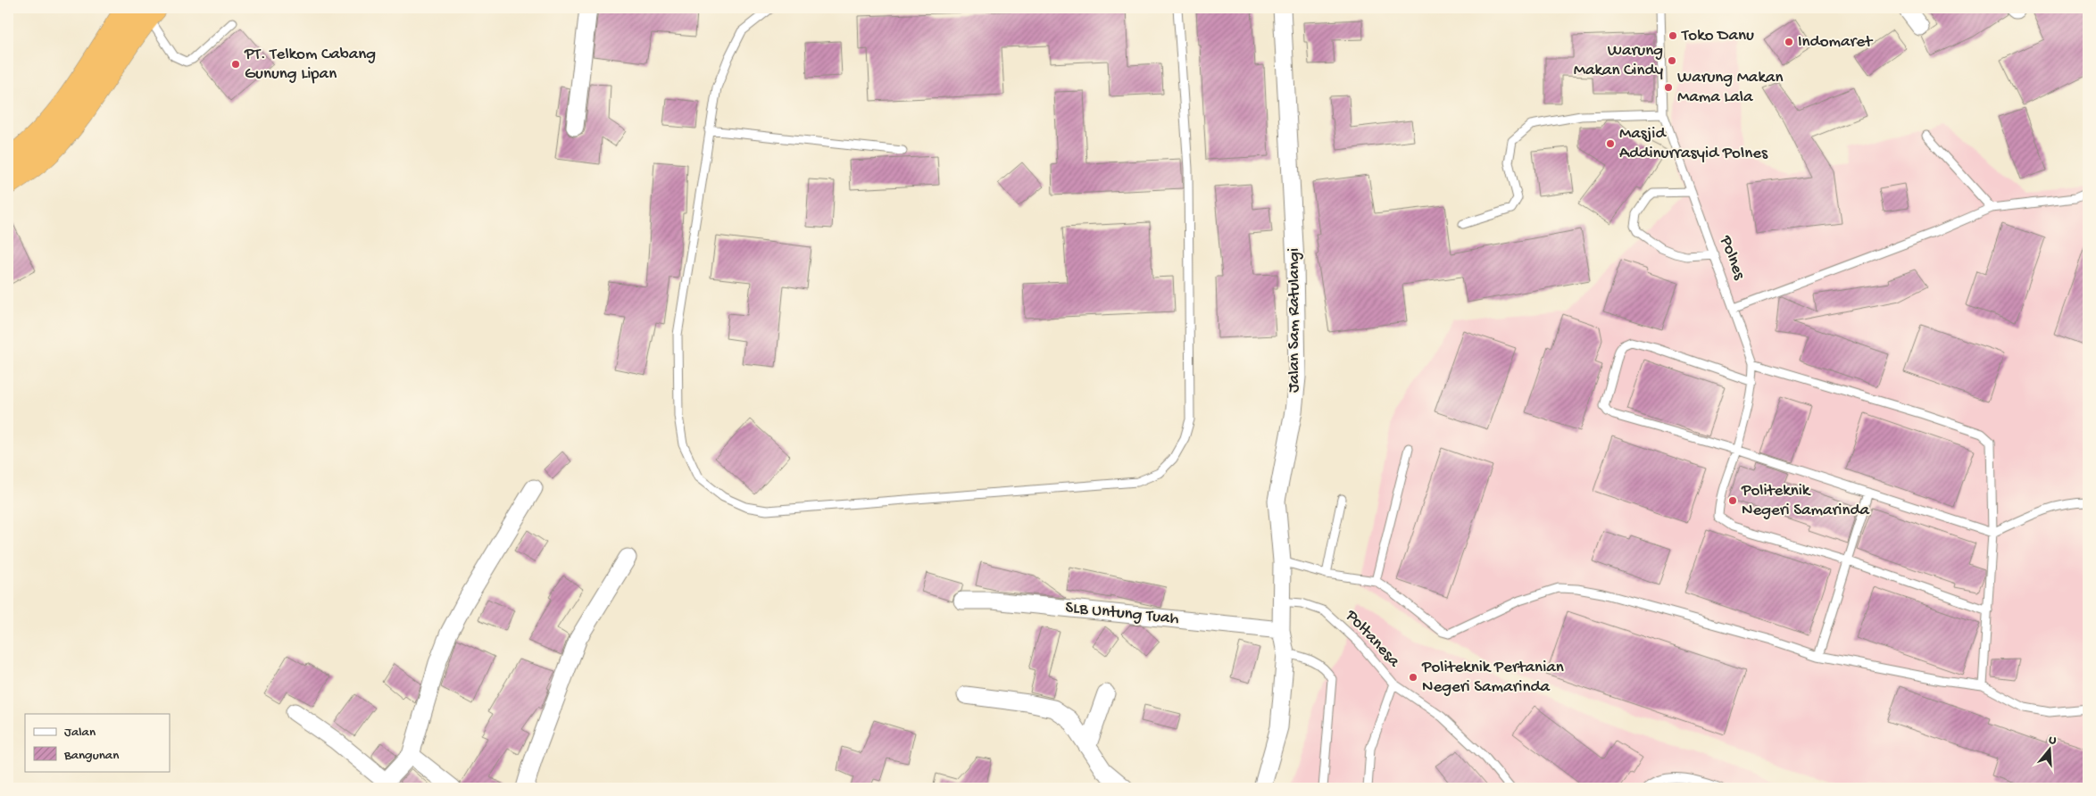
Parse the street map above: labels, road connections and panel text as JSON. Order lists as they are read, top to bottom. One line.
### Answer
{"streets":{"street":["Jalan Sam Ratulangi","SLB Untung Tuah"],"lane":["Polnes","Poltanesa"]},"crossings":[["Jalan Sam Ratulangi","SLB Untung Tuah"],["Jalan Sam Ratulangi","Poltanesa"]],"places":["Toko Danu","Indomaret","Warung Makan Cindy","PT. Telkom Cabang Gunung Lipan","Warung Makan Mama Lala","Masjid Addinurrasyid Polnes","Politeknik Negeri Samarinda","Politeknik Pertanian Negeri Samarinda"],"legend":["Jalan","Bangunan"],"north":"top"}
